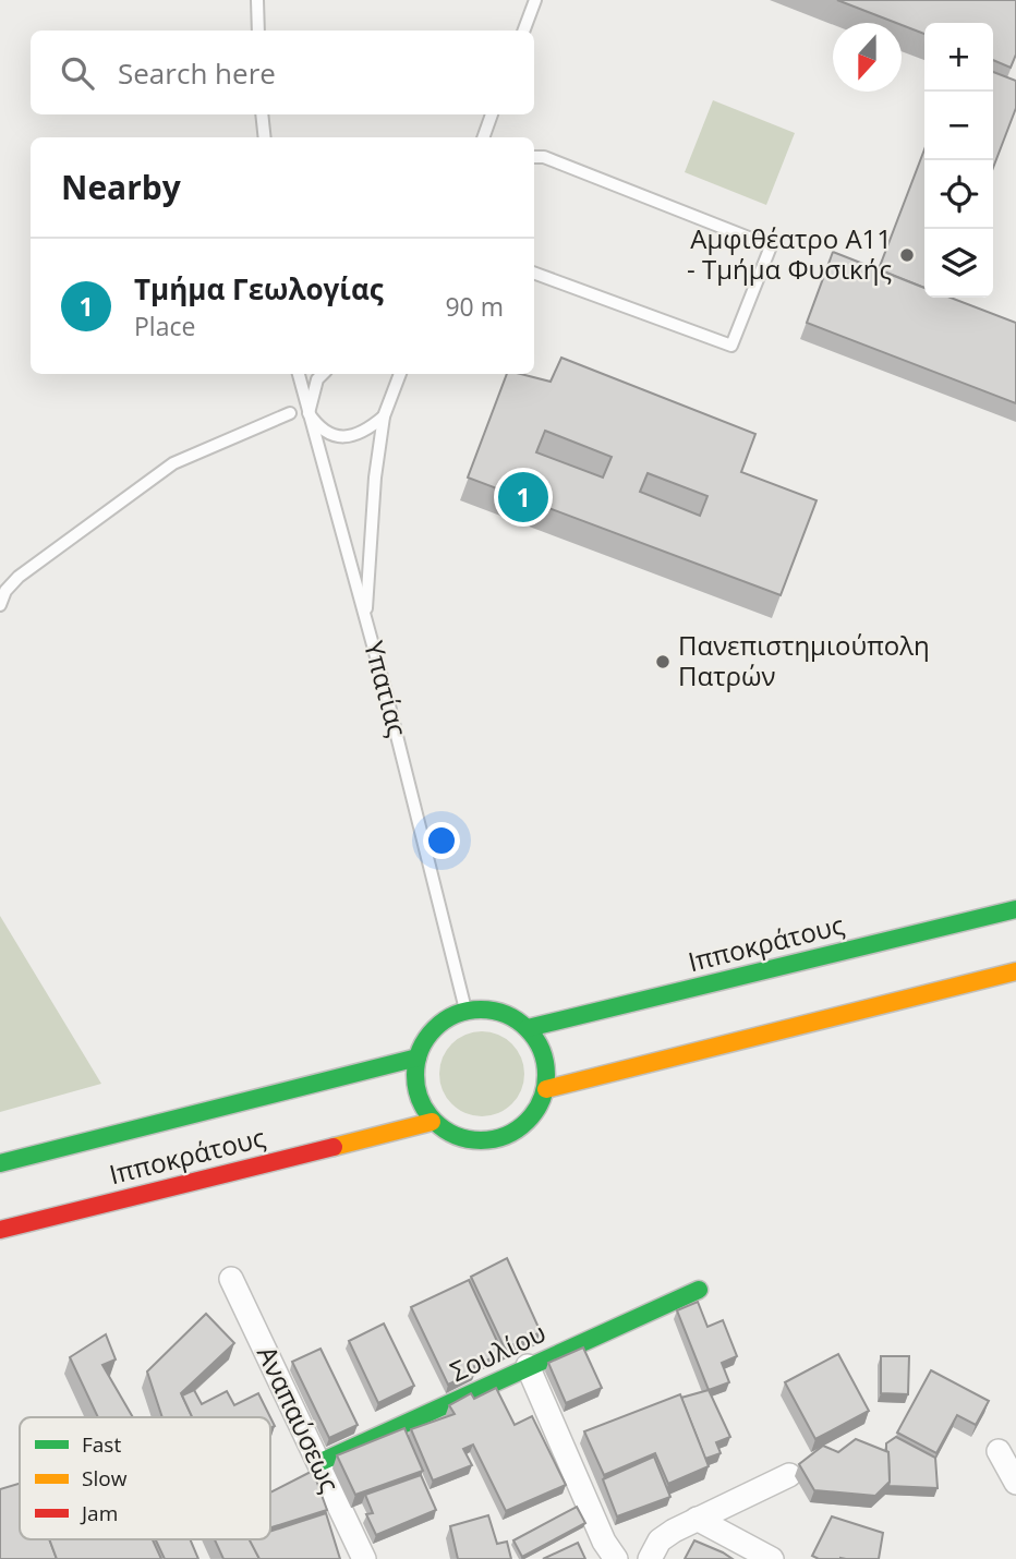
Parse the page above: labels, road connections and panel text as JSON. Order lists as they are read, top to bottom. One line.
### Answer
{"streets":{"street":["Ιπποκράτους","Σουλίου","Αναπαύσεως"],"lane":["Υπατίας"]},"crossings":[["Υπατίας","Ιπποκράτους"],["Σουλίου","Αναπαύσεως"]],"places":["Αμφιθέατρο Α11 - Τμήμα Φυσικής","Πανεπιστημιούπολη Πατρών"],"legend":["Fast","Slow","Jam"],"north":"bottom","page":{"map_buttons":["+","−"],"search":"Search here","heading":"Nearby","list":[{"mark":"1","name":"Τμήμα Γεωλογίας","note":"Place","value":"90 m"}],"pins":"1"}}
